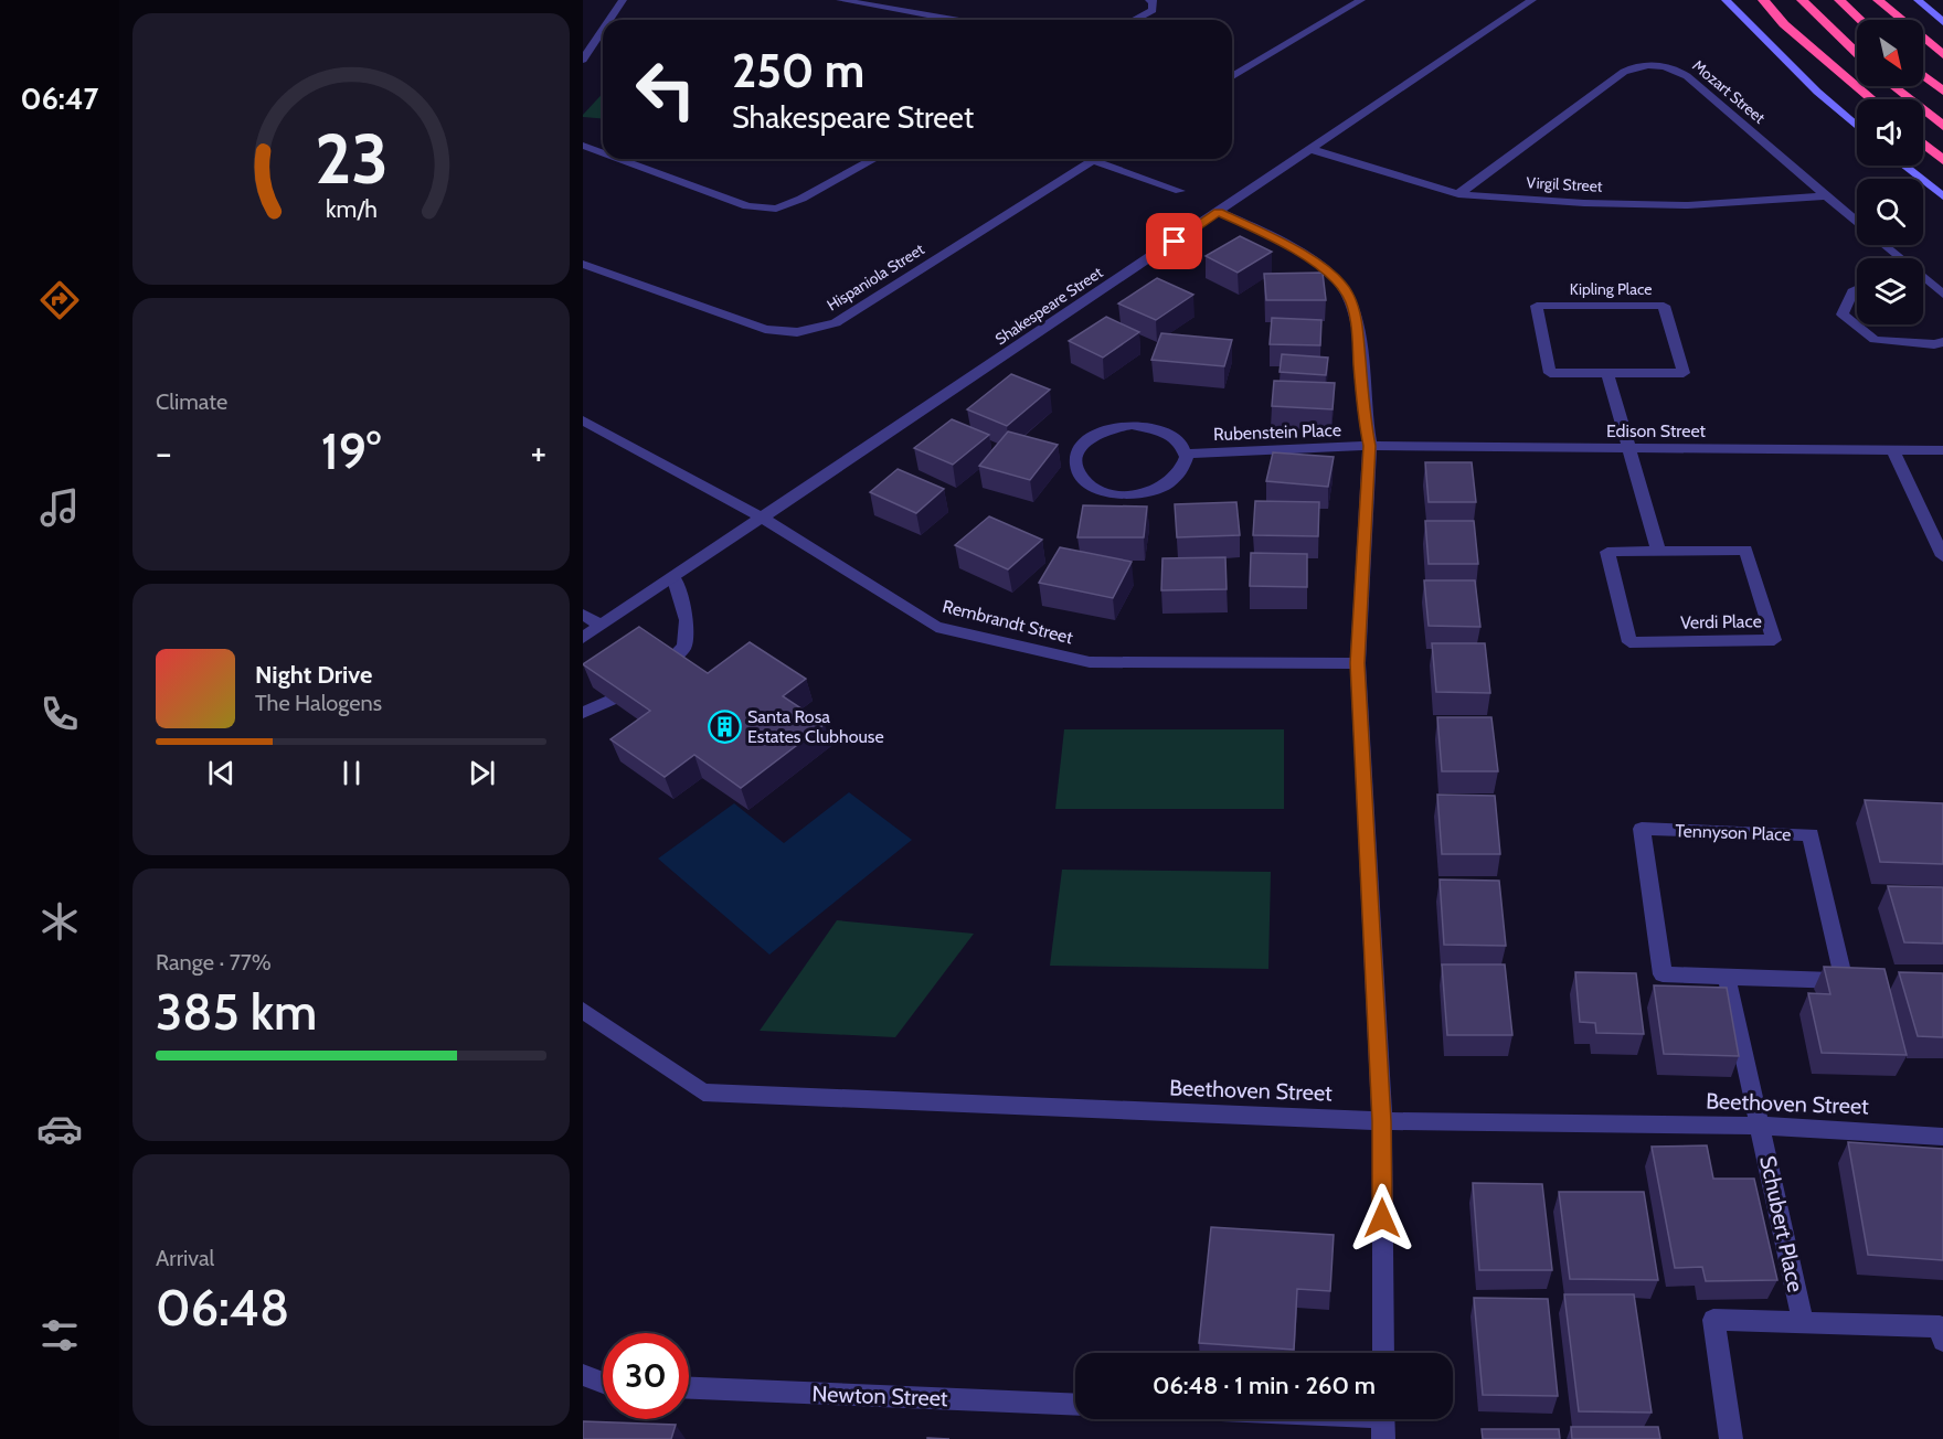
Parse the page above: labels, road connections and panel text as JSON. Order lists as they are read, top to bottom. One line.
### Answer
{"streets":{"street":["Mozart Street","Virgil Street","Hispaniola Street","Kipling Place","Shakespeare Street","Edison Street","Rubenstein Place","Rembrandt Street","Verdi Place","Tennyson Place","Beethoven Street","Schubert Place","Newton Street"]},"crossings":[["Mozart Street","Virgil Street"],["Virgil Street","Shakespeare Street"],["Shakespeare Street","Rembrandt Street"],["Edison Street","Rubenstein Place"],["Beethoven Street","Schubert Place"]],"places":{"building":["Santa Rosa Estates Clubhouse"]},"north":"bottom right","page":{"tabs":"06:47","turn":["250 m","Shakespeare Street"],"tile":["Climate",["Range · 77%","385 km"],["Arrival","06:48"]],"heat":["−","19°","+"],"song":["Night Drive","The Halogens"],"limit":"30","trip":"06:48 · 1 min · 260 m","gauge":["23","km/h"]}}
